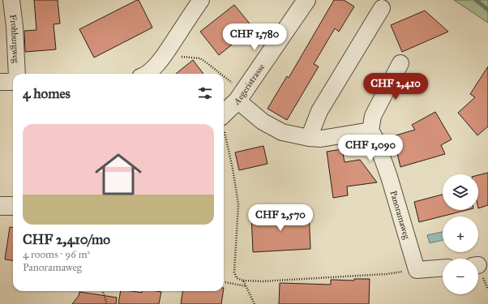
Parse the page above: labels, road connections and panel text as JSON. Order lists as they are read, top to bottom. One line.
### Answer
{"streets":{"street":["Frohburgweg","Aegeristrasse","Panoramaweg"]},"page":{"price":["CHF 1,780","CHF 2,410","CHF 1,090","CHF 2,570"],"heading":"4 homes","list":[{"name":"CHF 2,410/mo","note":"4 rooms · 96 m² · Panoramaweg"}],"map_buttons":["+","−"]}}
